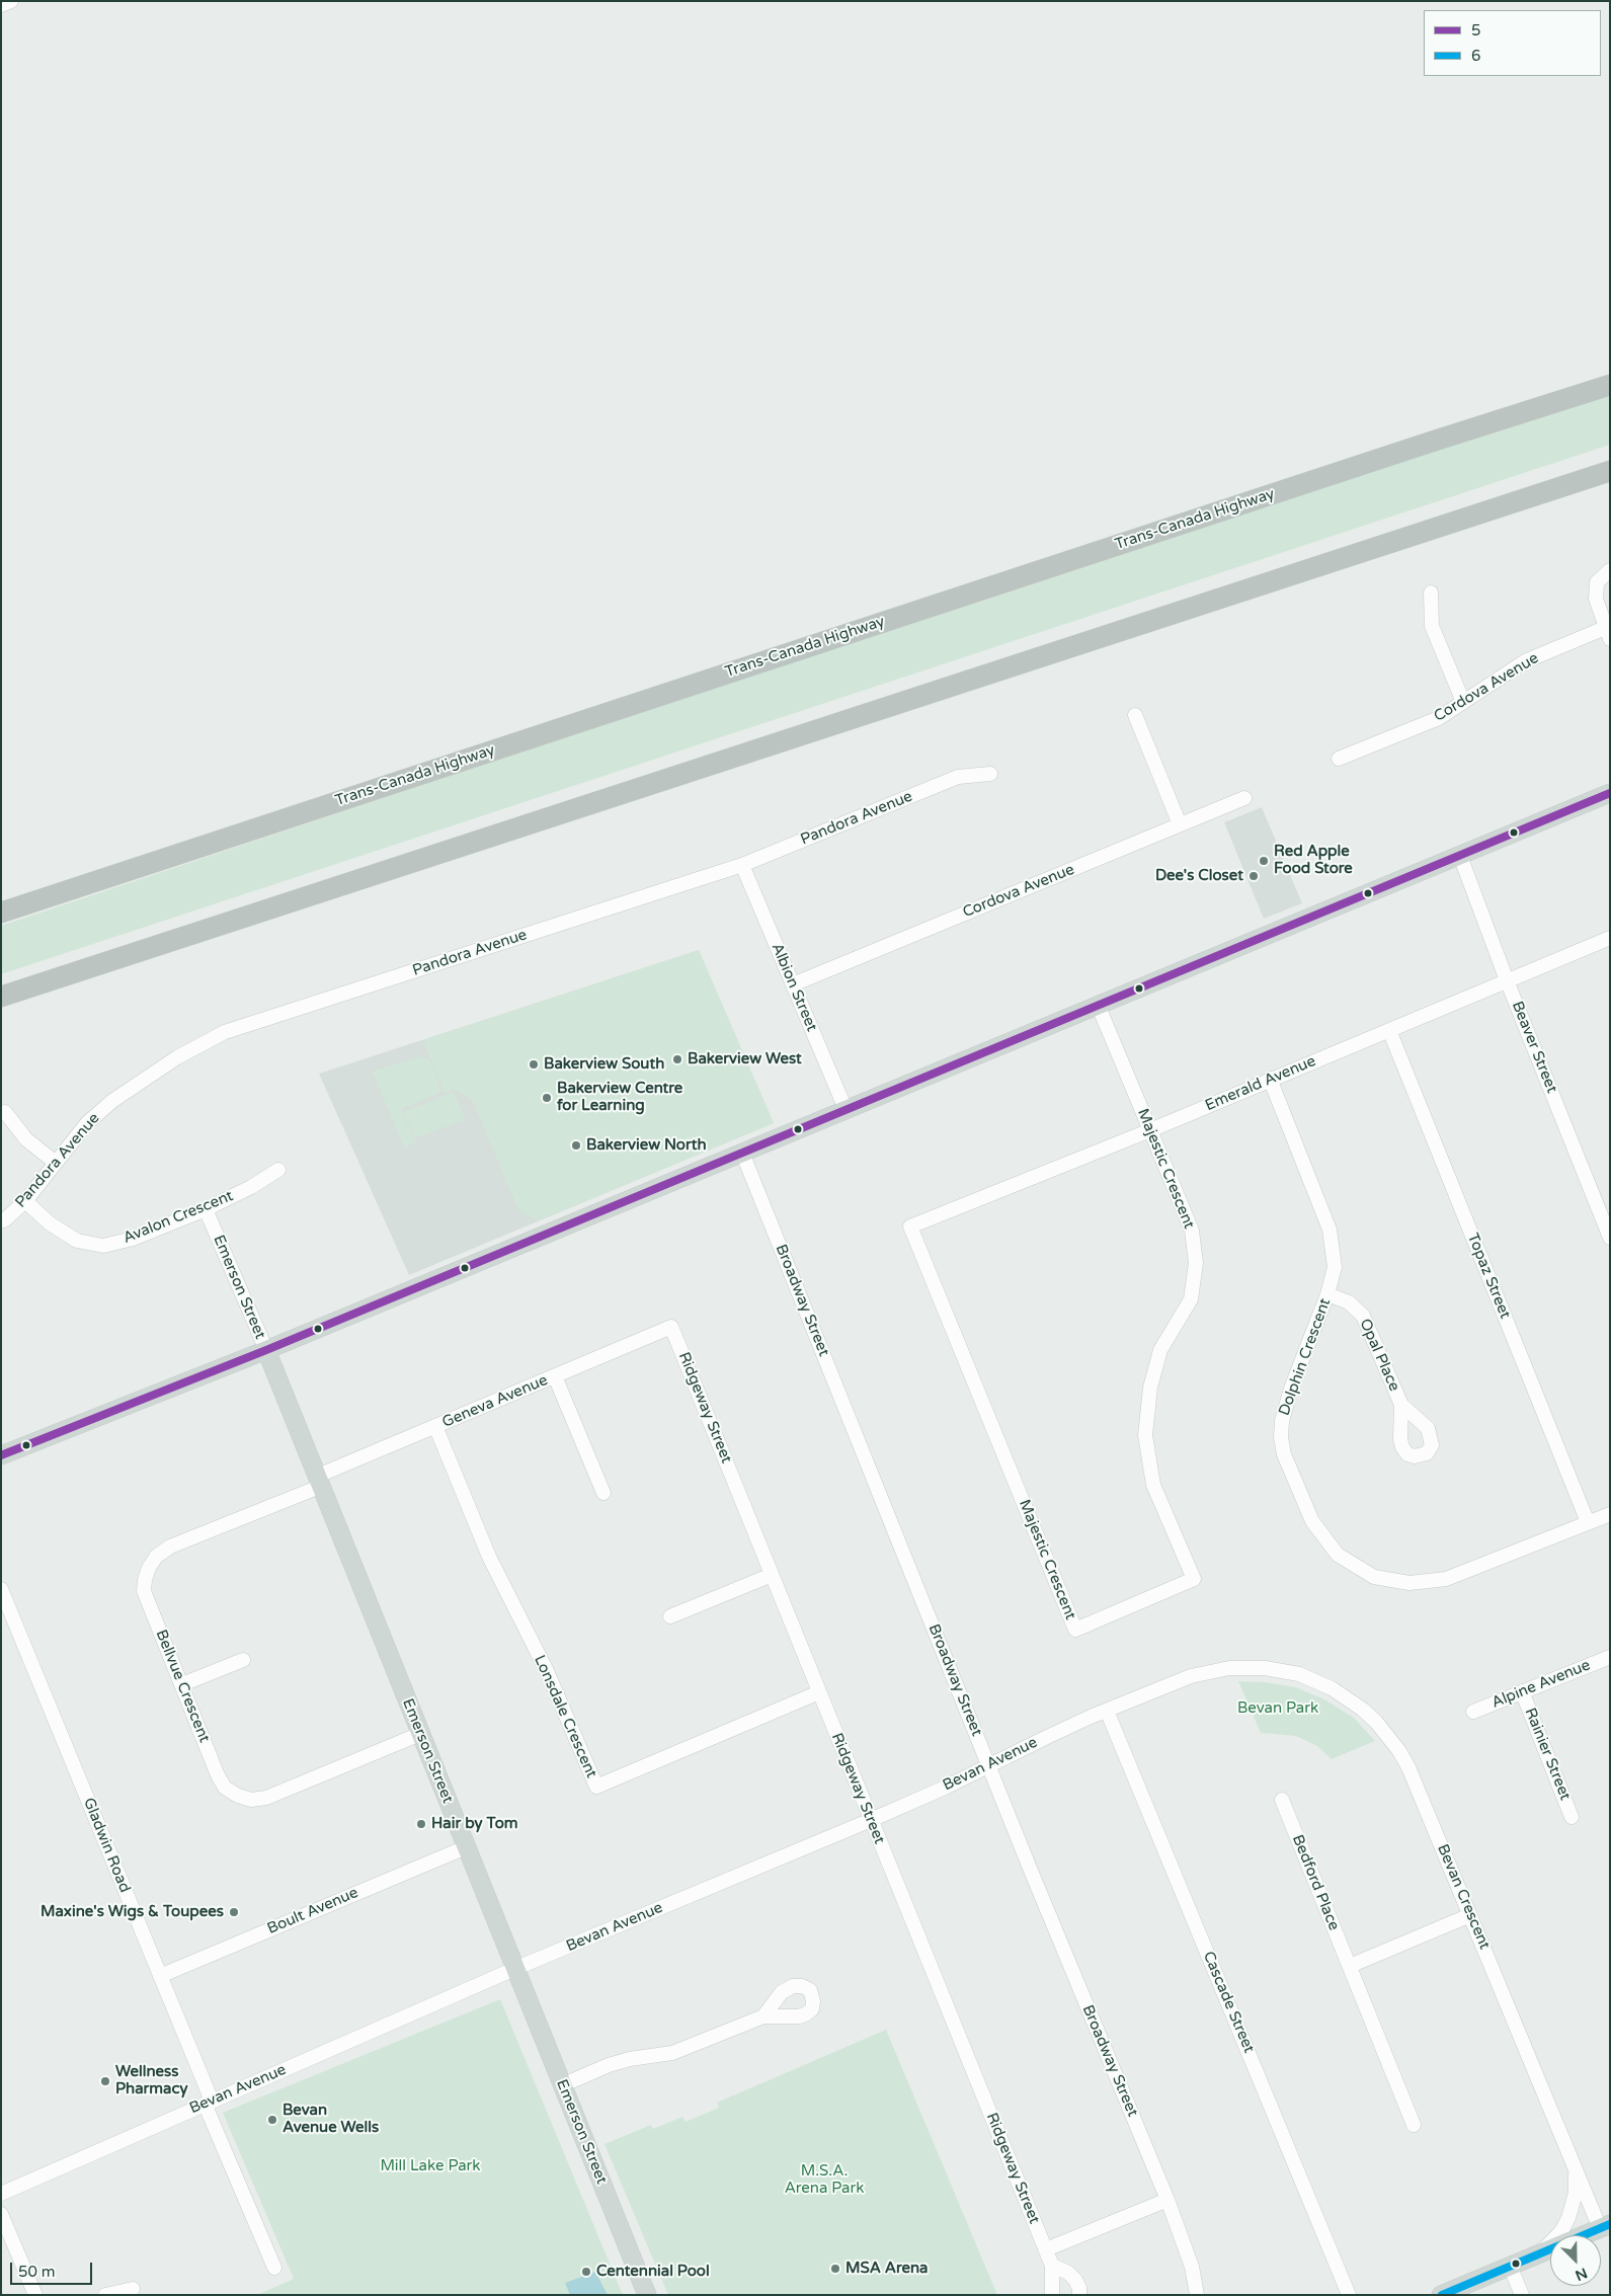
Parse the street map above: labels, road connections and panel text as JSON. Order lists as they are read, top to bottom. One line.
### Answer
{"streets":{"highway":["Trans-Canada Highway"],"main road":["Emerson Street"],"street":["Cordova Avenue","Pandora Avenue","Albion Street","Beaver Street","Emerald Avenue","Majestic Crescent","Avalon Crescent","Topaz Street","Broadway Street","Opal Place","Dolphin Crescent","Geneva Avenue","Ridgeway Street","Alpine Avenue","Bellvue Crescent","Lonsdale Crescent","Rainier Street","Bevan Avenue","Gladwin Road","Bedford Place","Bevan Crescent","Boult Avenue","Cascade Street"]},"crossings":[["Cordova Avenue","Albion Street"],["Pandora Avenue","Albion Street"],["Pandora Avenue","Avalon Crescent"],["Beaver Street","Emerald Avenue"],["Emerald Avenue","Majestic Crescent"],["Emerald Avenue","Topaz Street"],["Emerald Avenue","Dolphin Crescent"],["Avalon Crescent","Emerson Street"],["Topaz Street","Dolphin Crescent"],["Emerson Street","Geneva Avenue"],["Emerson Street","Bellvue Crescent"],["Emerson Street","Bevan Avenue"],["Emerson Street","Boult Avenue"],["Broadway Street","Bevan Avenue"],["Opal Place","Dolphin Crescent"],["Geneva Avenue","Ridgeway Street"],["Geneva Avenue","Bellvue Crescent"],["Geneva Avenue","Lonsdale Crescent"],["Ridgeway Street","Lonsdale Crescent"],["Ridgeway Street","Bevan Avenue"],["Alpine Avenue","Rainier Street"],["Bevan Avenue","Gladwin Road"],["Bevan Avenue","Bevan Crescent"],["Bevan Avenue","Cascade Street"],["Gladwin Road","Boult Avenue"]],"parks":["Bevan Park","Mill Lake Park","M.S.A. Arena Park"],"places":["Red Apple Food Store","Dee's Closet","Bakerview West","Bakerview South","Bakerview Centre for Learning","Bakerview North","Hair by Tom","Maxine's Wigs & Toupees","Wellness Pharmacy","Bevan Avenue Wells","MSA Arena","Centennial Pool"],"lines":["transit line 5","transit line 6"],"legend":["5","6"],"scale_bar":"50 m","north":"bottom right"}
